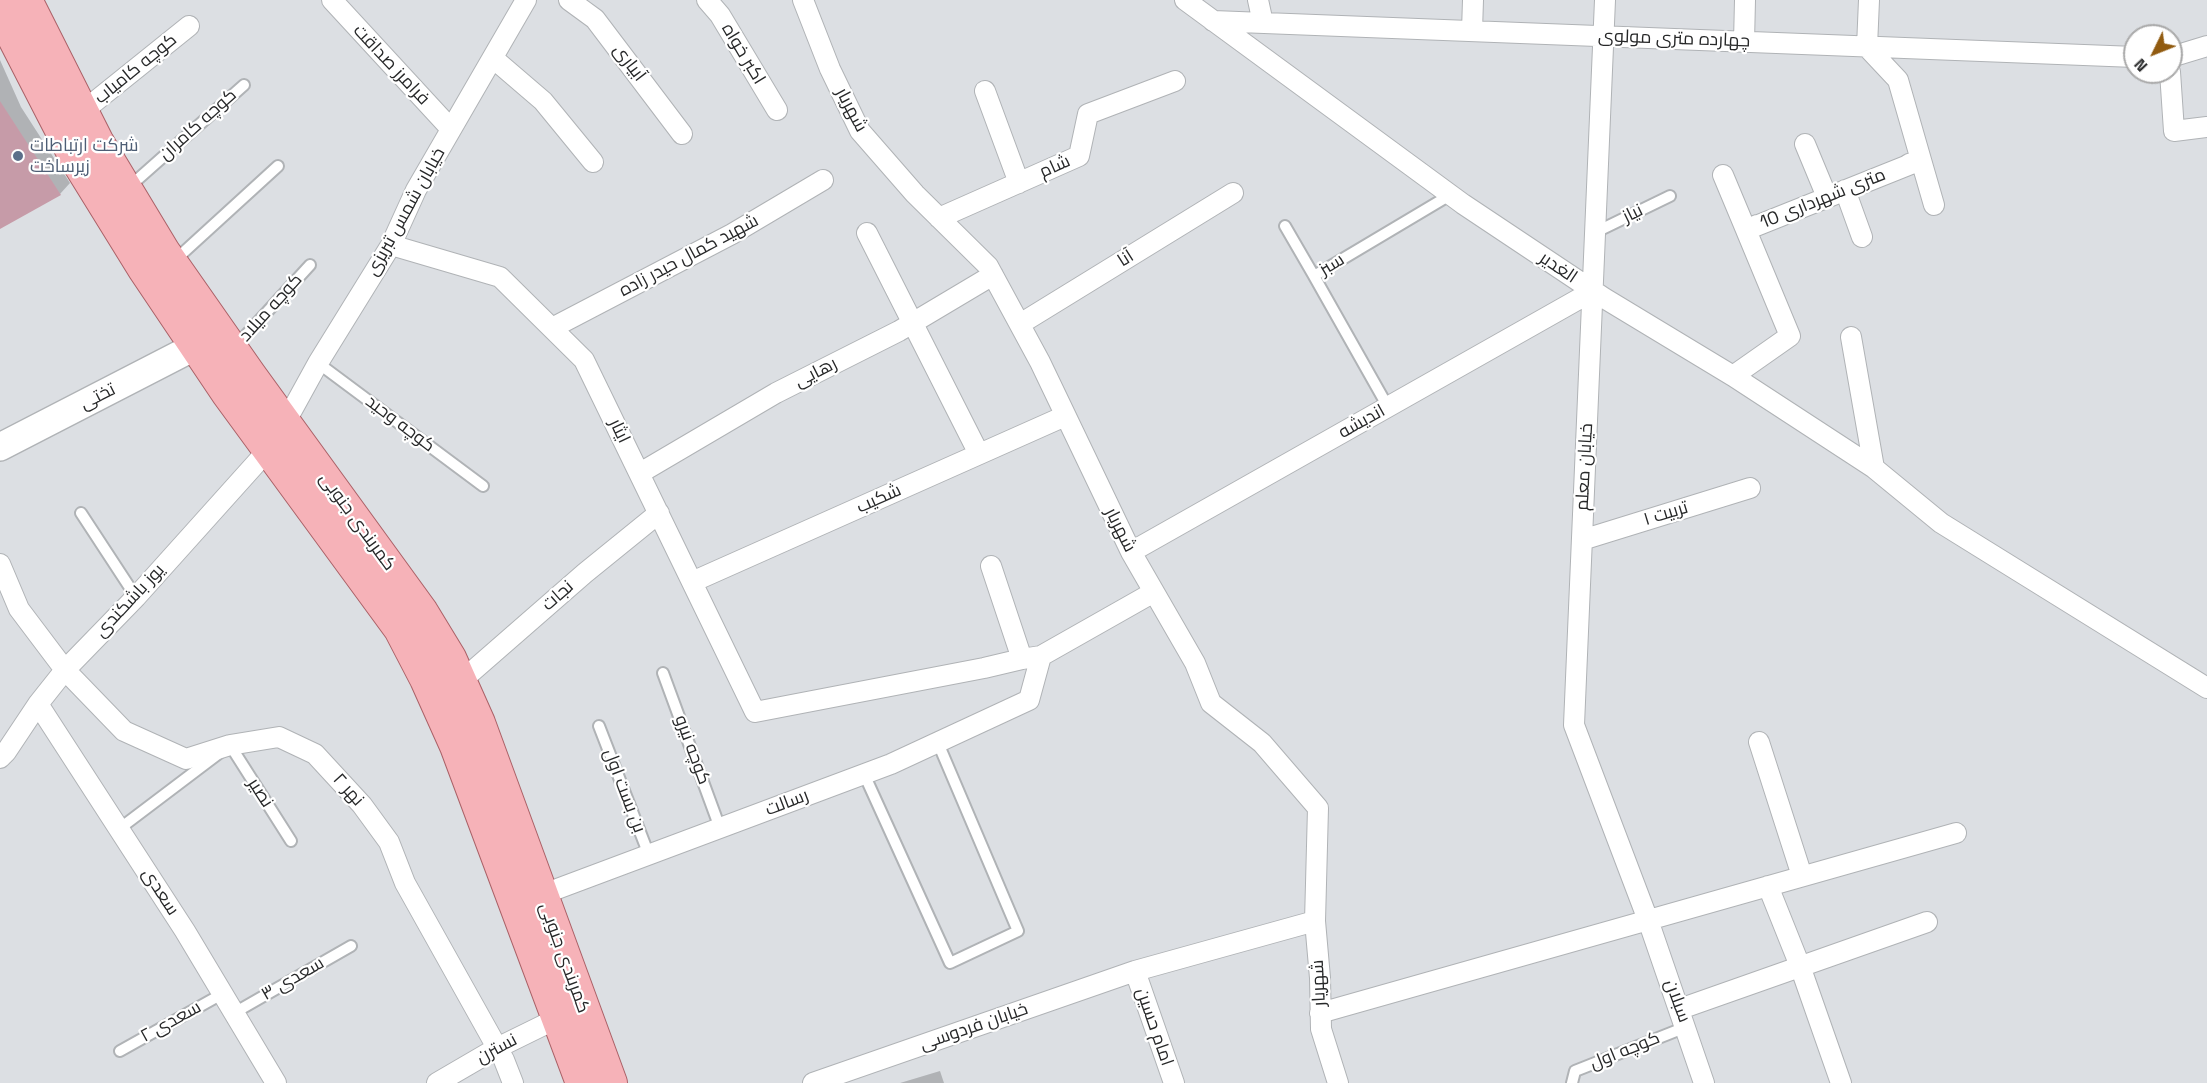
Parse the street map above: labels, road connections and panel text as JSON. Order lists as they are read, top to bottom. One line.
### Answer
{"streets":{"main road":["تختی","کمربندی جنوبی"],"street":["چهارده متری مولوی","اکبر خواه","آبیاری","فرامرز صداقت","کوچه کامیاب","شهریار","شام","10 متری شهرداری","خیابان شمس تبریزی","شهید کمال حیدر زاده","آنا","الغدیر","رهایی","اندیشه","ایثار","خیابان معلم","شکیب","تربیت ۱","نجات","یوز باشکندی","نهر ۲","رسالت","سعدی","سبلان","خیابان فردوسی","امام حسین","نسترن"],"lane":["کوچه کامران","نیاز","سبز","کوچه میلاد","کوچه وحید","کوچه نیرو","بن بست اول","نصیر","سعدی ۳","سعدی ۲","کوچه اول"]},"crossings":[["چهارده متری مولوی","الغدیر"],["چهارده متری مولوی","خیابان معلم"],["فرامرز صداقت","خیابان شمس تبریزی"],["کوچه کامیاب","کمربندی جنوبی"],["شهریار","شام"],["شهریار","آنا"],["شهریار","رهایی"],["شهریار","اندیشه"],["شهریار","شکیب"],["شهریار","خیابان فردوسی"],["کوچه کامران","کمربندی جنوبی"],["10 متری شهرداری","الغدیر"],["خیابان شمس تبریزی","کوچه وحید"],["خیابان شمس تبریزی","ایثار"],["خیابان شمس تبریزی","کمربندی جنوبی"],["نیاز","خیابان معلم"],["شهید کمال حیدر زاده","ایثار"],["سبز","الغدیر"],["سبز","اندیشه"],["الغدیر","اندیشه"],["الغدیر","خیابان معلم"],["کوچه میلاد","کمربندی جنوبی"],["رهایی","ایثار"],["تختی","کمربندی جنوبی"],["اندیشه","خیابان معلم"],["ایثار","شکیب"],["ایثار","نجات"],["ایثار","رسالت"],["خیابان معلم","تربیت ۱"],["خیابان معلم","سبلان"],["کمربندی جنوبی","نجات"],["کمربندی جنوبی","یوز باشکندی"],["کمربندی جنوبی","رسالت"],["کمربندی جنوبی","نسترن"],["یوز باشکندی","نهر ۲"],["یوز باشکندی","سعدی"],["کوچه نیرو","رسالت"],["نهر ۲","نصیر"],["نهر ۲","نسترن"],["بن بست اول","رسالت"],["سعدی","سعدی ۳"],["سعدی","سعدی ۲"],["سبلان","کوچه اول"],["خیابان فردوسی","امام حسین"]],"places":["شرکت ارتباطات زیرساخت"],"north":"bottom left"}
